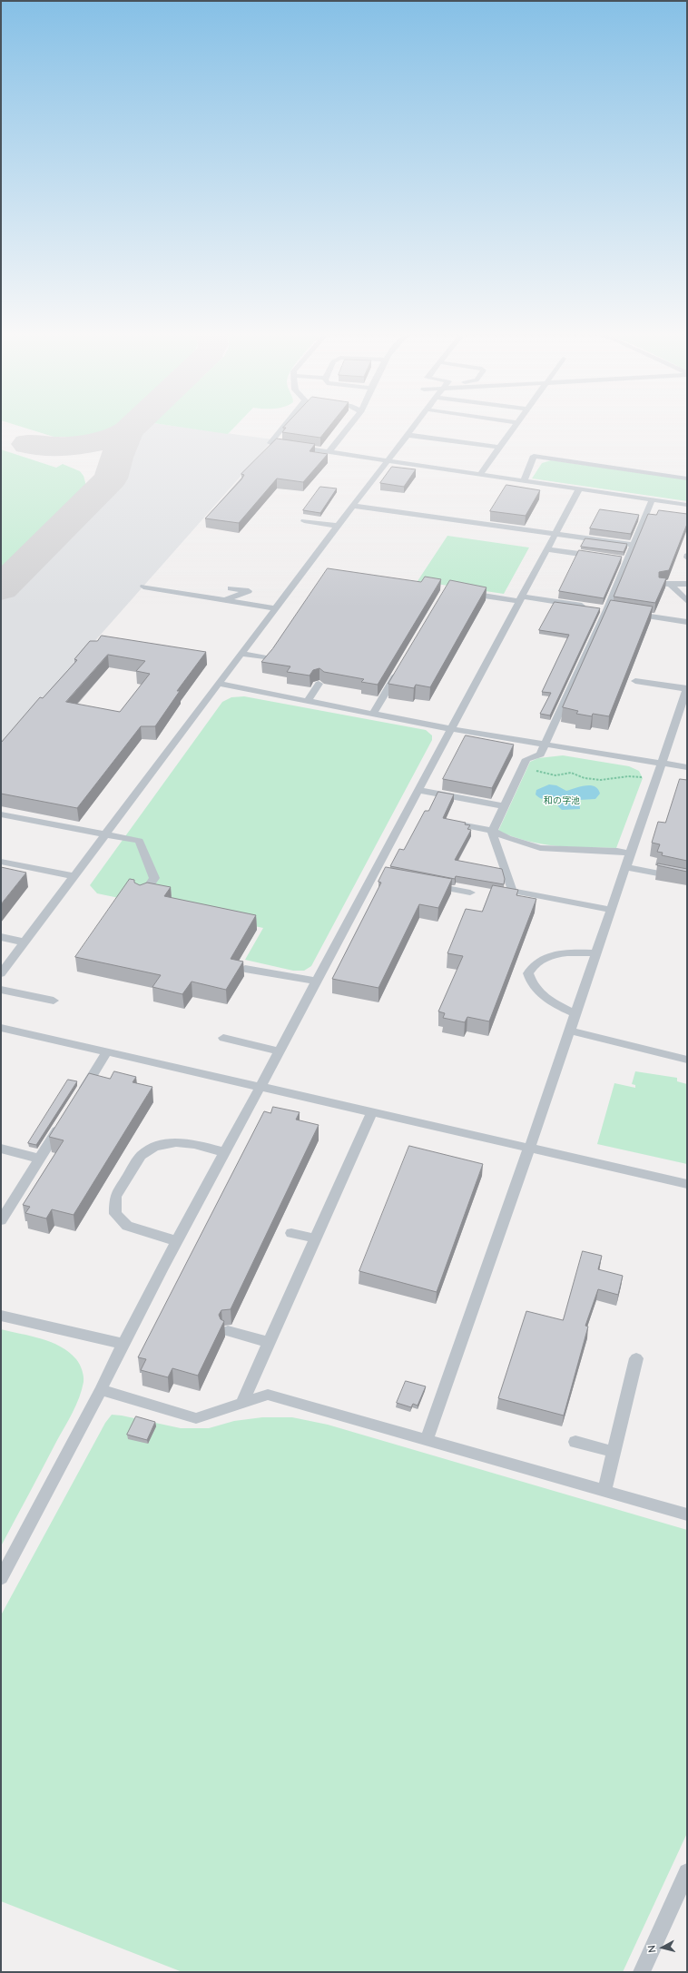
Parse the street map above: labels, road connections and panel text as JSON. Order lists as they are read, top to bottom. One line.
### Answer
{"parks":["和の字池"],"north":"left"}
